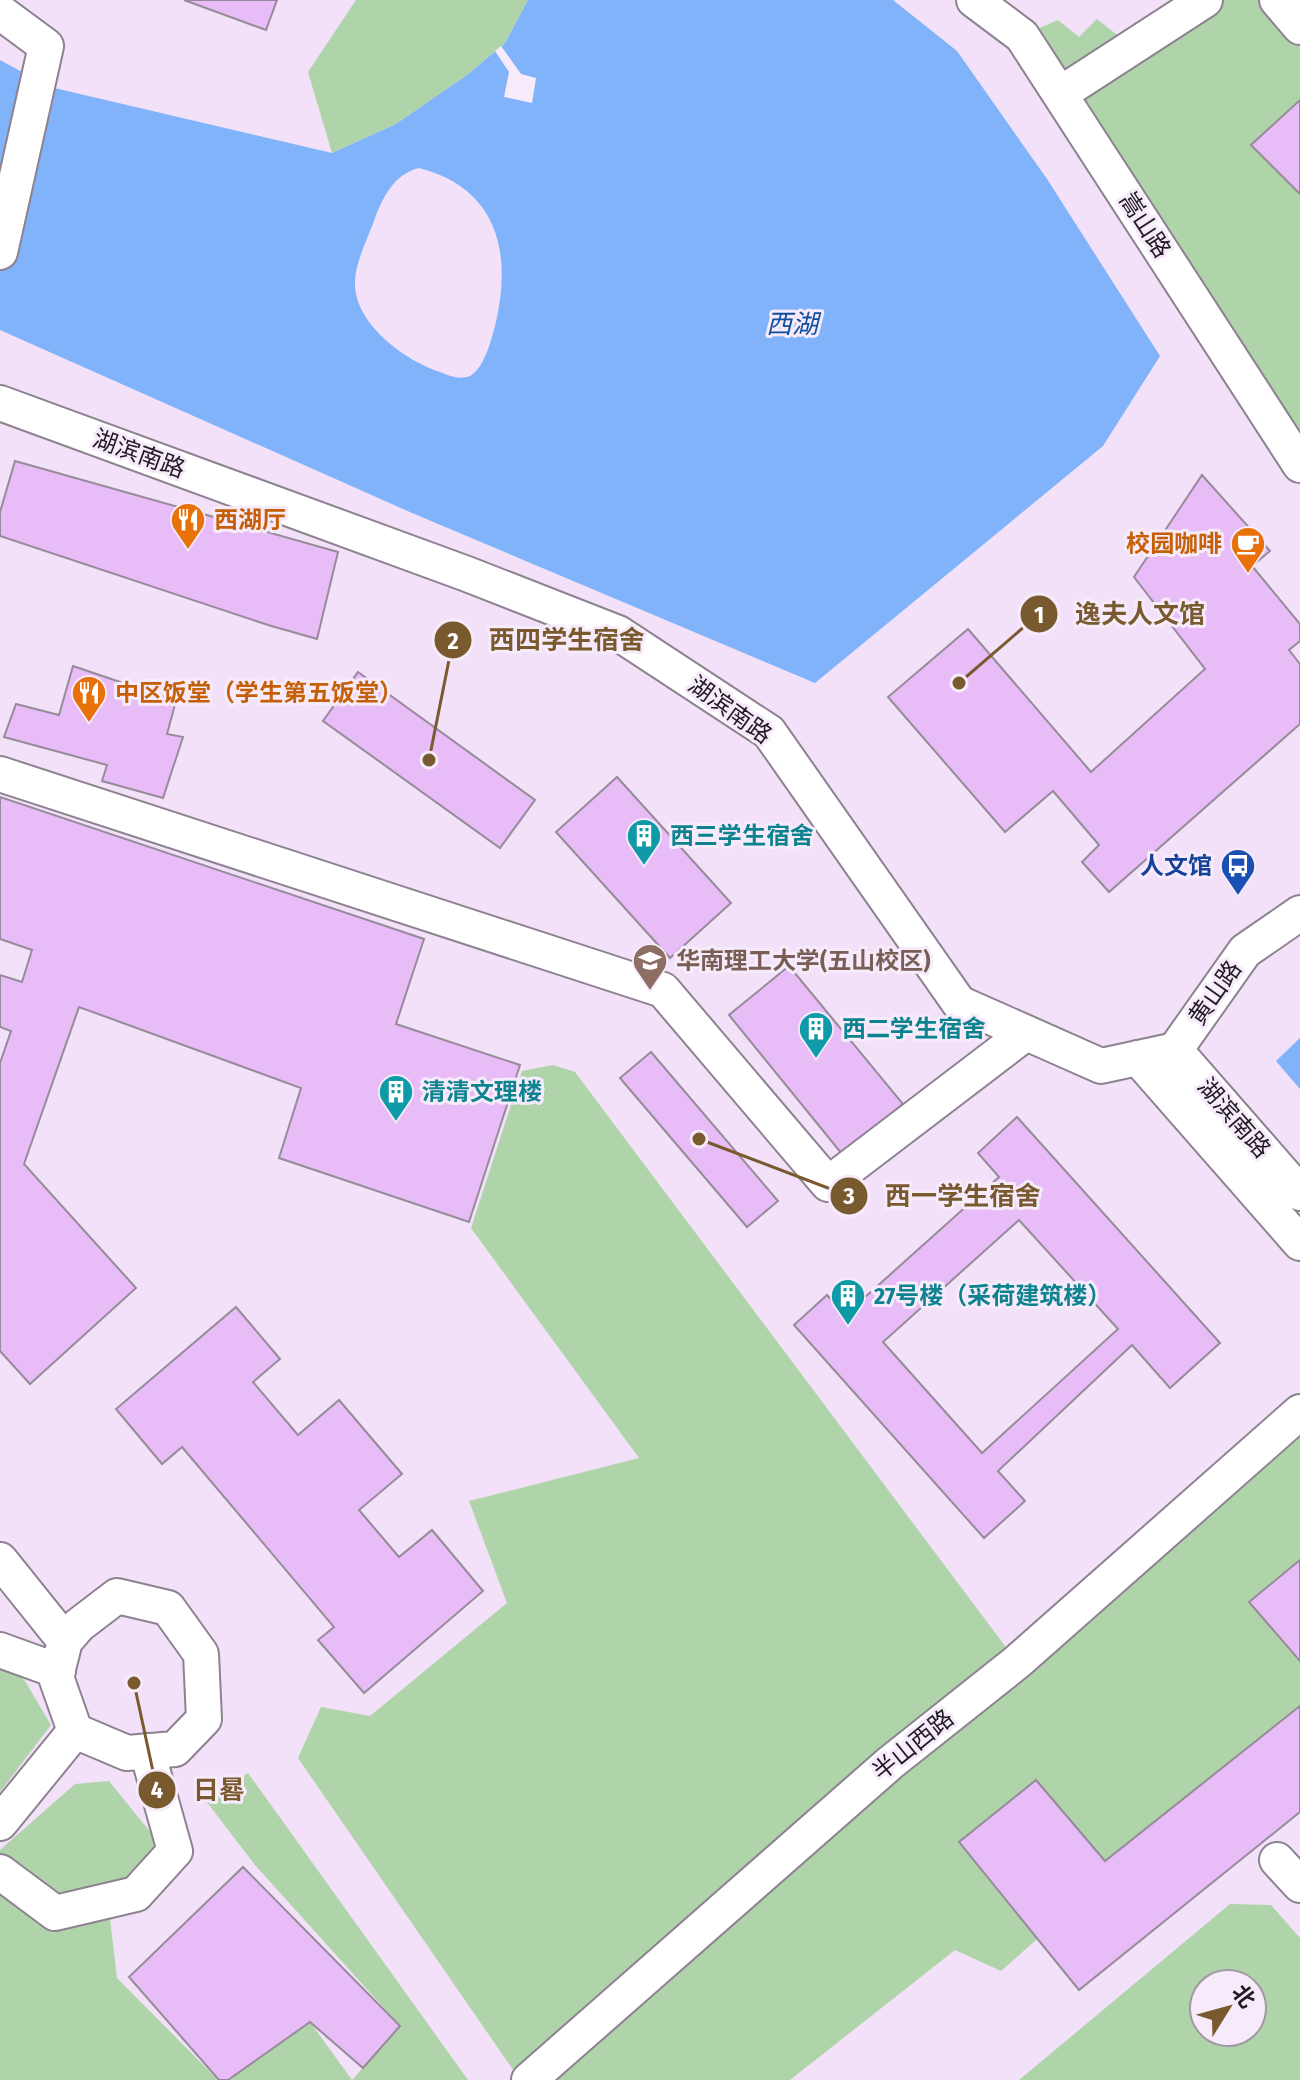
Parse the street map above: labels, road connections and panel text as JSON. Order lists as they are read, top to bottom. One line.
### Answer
{"streets":{"street":["嵩山路","湖滨南路","黄山路","半山西路"]},"crossings":[["湖滨南路","黄山路"]],"water":["西湖"],"places":{"restaurant":["西湖厅","中区饭堂（学生第五饭堂）"],"cafe":["校园咖啡"],"other":["逸夫人文馆","西四学生宿舍","西一学生宿舍","日晷"],"building":["西三学生宿舍","西二学生宿舍","清清文理楼","27号楼（采荷建筑楼）"],"bus stop":["人文馆"],"school or university":["华南理工大学(五山校区)"]},"north":"top right"}
